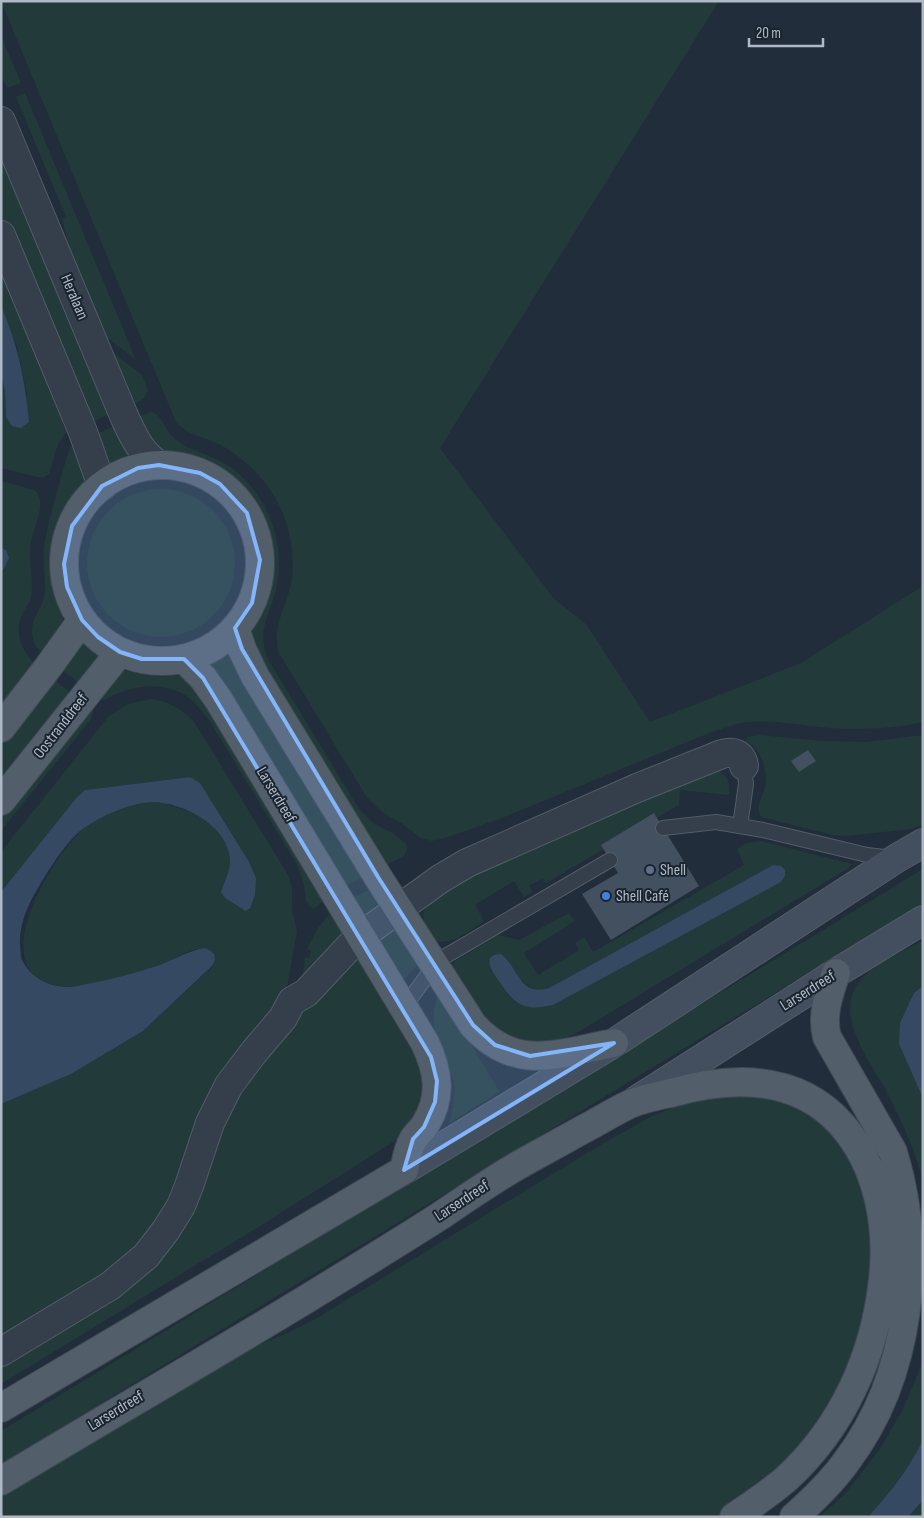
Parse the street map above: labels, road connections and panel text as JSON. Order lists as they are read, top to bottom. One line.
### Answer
{"streets":{"main road":["Oostranddreef","Larserdreef"],"street":["Heralaan"]},"places":["Shell","Shell Café"],"scale_bar":"20 m"}
